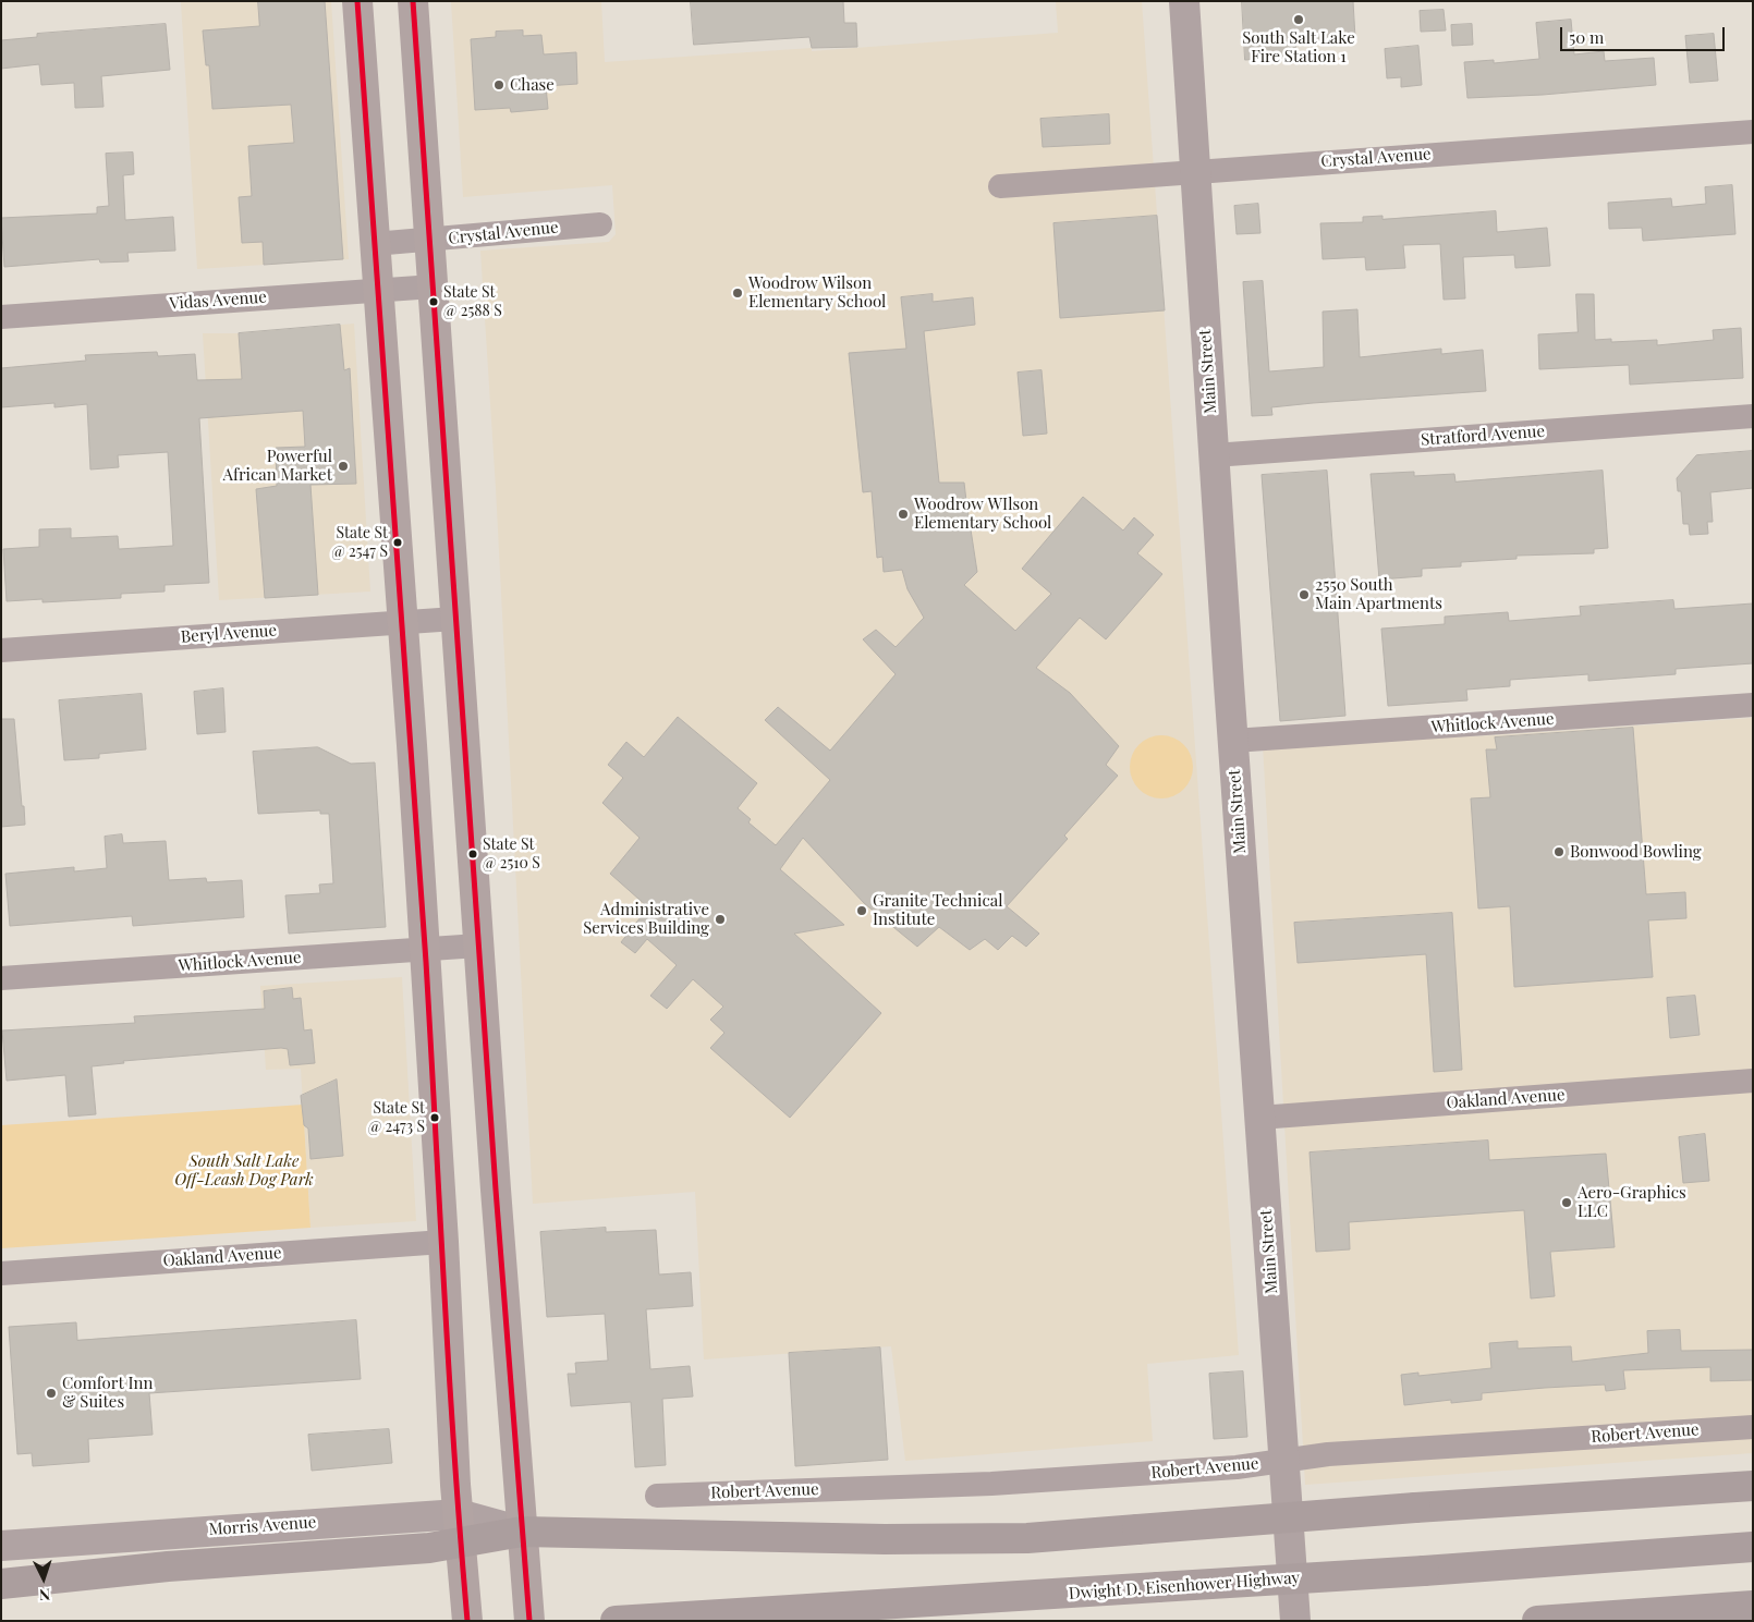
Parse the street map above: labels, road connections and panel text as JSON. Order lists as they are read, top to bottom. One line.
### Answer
{"streets":{"highway":["Dwight D. Eisenhower Highway"],"street":["Crystal Avenue","Vidas Avenue","Main Street","Stratford Avenue","Beryl Avenue","Whitlock Avenue","Oakland Avenue","Robert Avenue","Morris Avenue"]},"crossings":[["Crystal Avenue","Main Street"],["Main Street","Stratford Avenue"],["Main Street","Whitlock Avenue"],["Main Street","Oakland Avenue"],["Main Street","Robert Avenue"]],"parks":["South Salt Lake Off-Leash Dog Park"],"places":["South Salt Lake Fire Station 1","Chase","Woodrow Wilson Elementary School","State St @ 2588 S","Powerful African Market","Woodrow WIlson Elementary School","State St @ 2547 S","2550 South Main Apartments","Bonwood Bowling","State St @ 2510 S","Granite Technical Institute","Administrative Services Building","State St @ 2473 S","Aero-Graphics LLC","Comfort Inn & Suites"],"scale_bar":"50 m","north":"bottom"}
